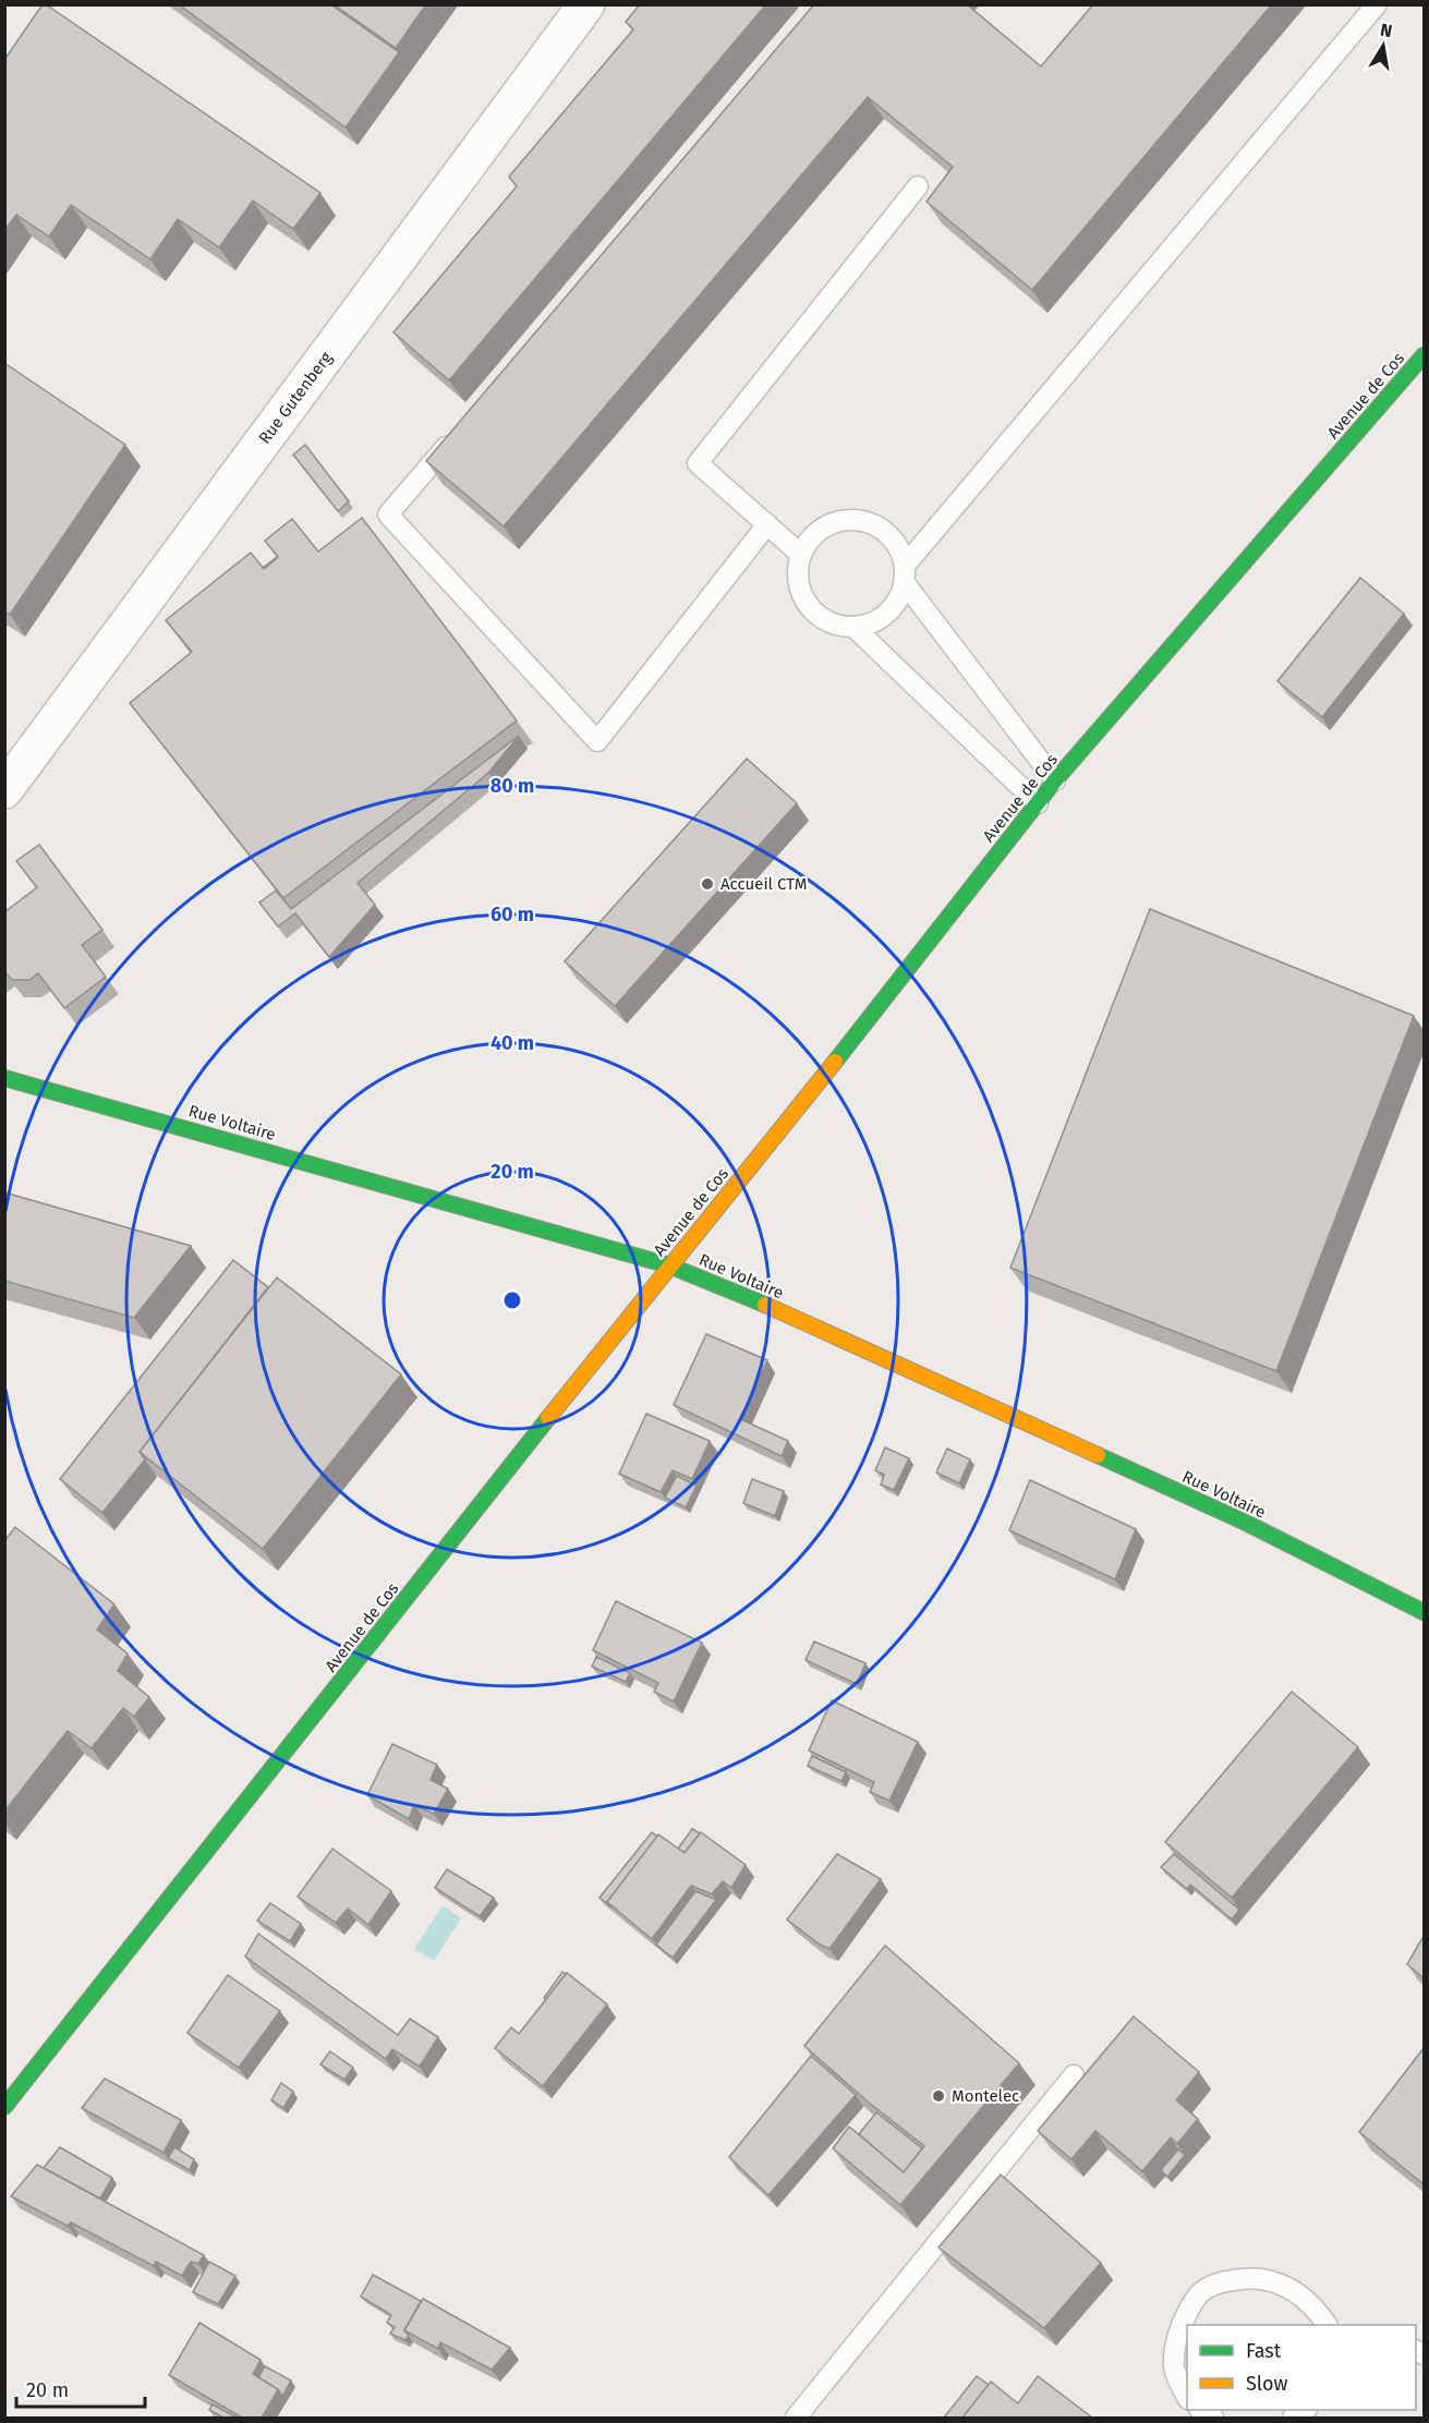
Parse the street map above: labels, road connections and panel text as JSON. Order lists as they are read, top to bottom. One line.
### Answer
{"streets":{"street":["Avenue de Cos","Rue Gutenberg","Rue Voltaire"]},"crossings":[["Avenue de Cos","Rue Voltaire"]],"places":["Accueil CTM","Montelec"],"legend":["Fast","Slow"],"scale_bar":"20 m","north":"top","rings":["80 m","60 m","40 m","20 m"]}
